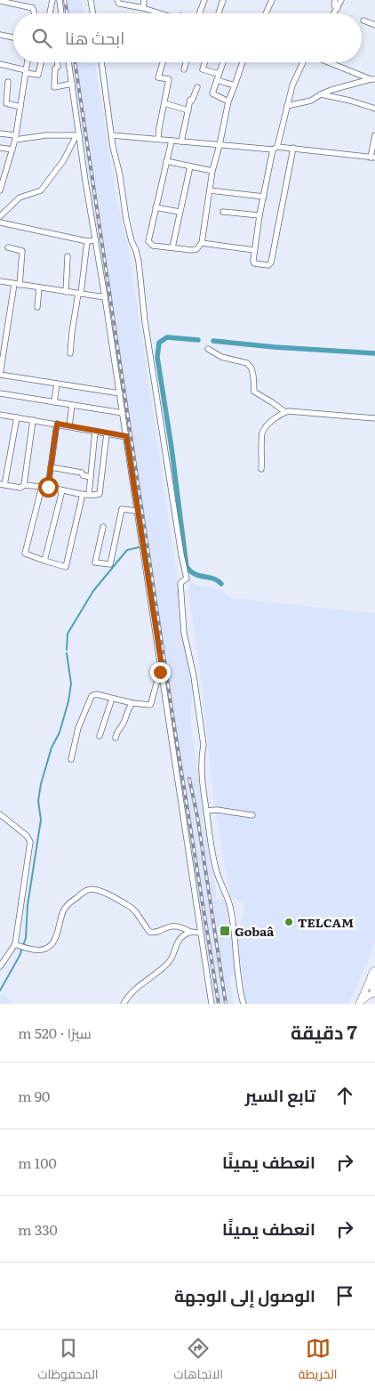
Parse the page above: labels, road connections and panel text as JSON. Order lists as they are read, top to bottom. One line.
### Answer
{"places":{"other":["TELCAM"],"transit":["Gobaâ"]},"page":{"search":"ابحث هنا","heading":["7 دقيقة","سيرًا · 520 m"],"list":[["تابع السير","90 m"],["انعطف يمينًا","100 m"],["انعطف يمينًا","330 m"],"الوصول إلى الوجهة"],"nav":["الخريطة","الاتجاهات","المحفوظات"]}}
